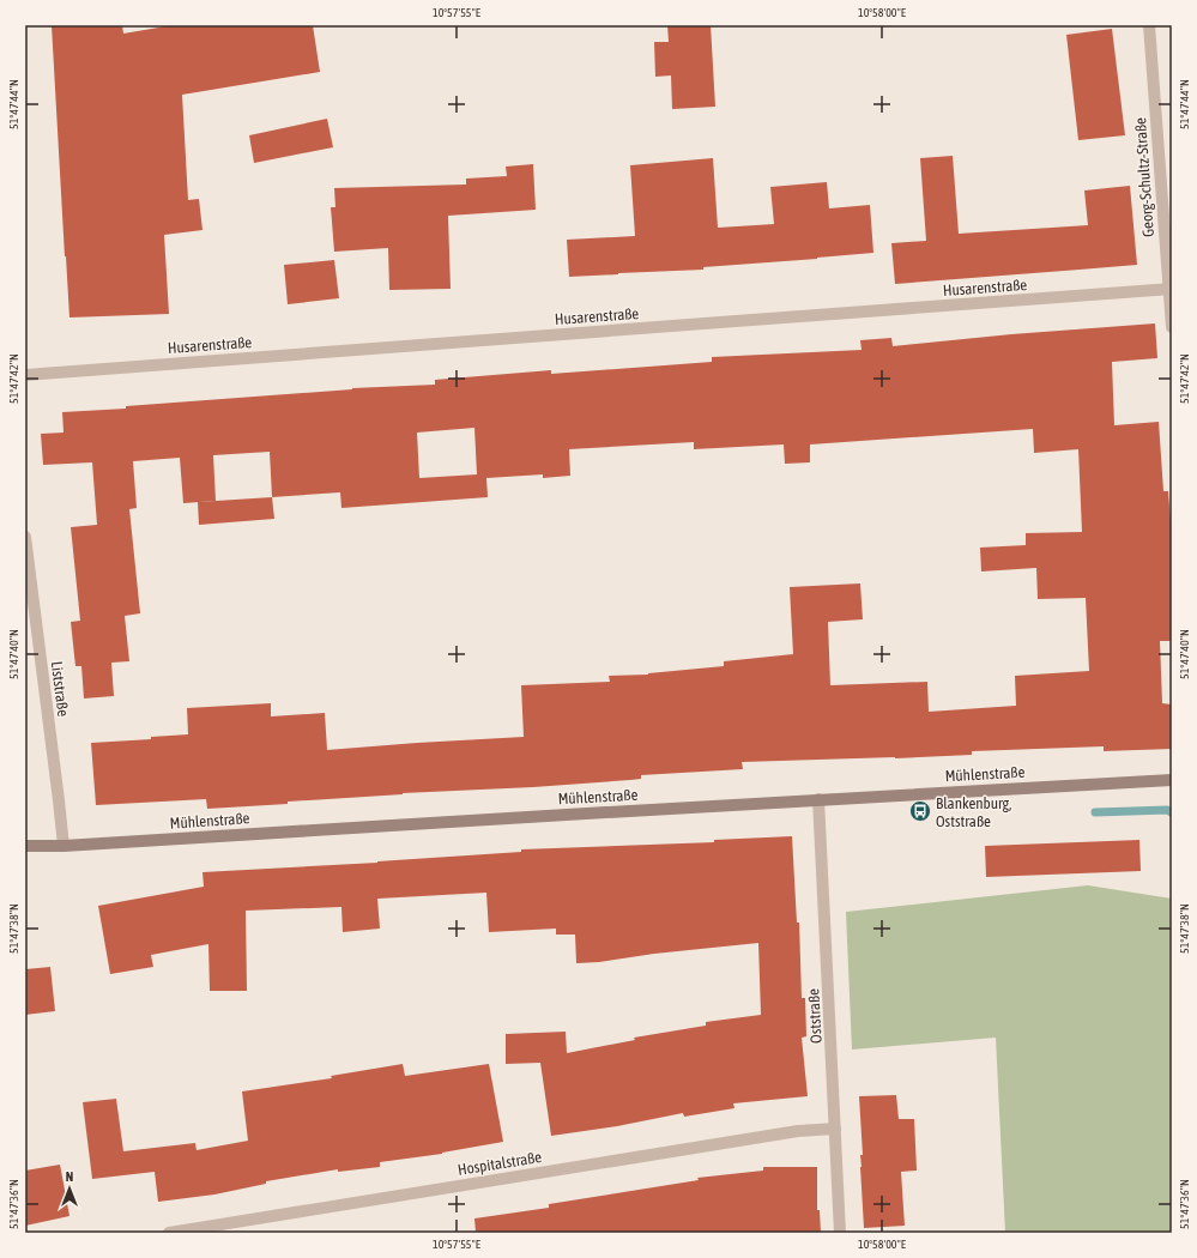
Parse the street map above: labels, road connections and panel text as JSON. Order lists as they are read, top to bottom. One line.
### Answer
{"streets":{"street":["Georg-Schultz-Straße","Husarenstraße","Liststraße","Mühlenstraße","Oststraße","Hospitalstraße"]},"crossings":[["Georg-Schultz-Straße","Husarenstraße"],["Liststraße","Mühlenstraße"],["Mühlenstraße","Oststraße"],["Oststraße","Hospitalstraße"]],"places":{"bus stop":["Blankenburg, Oststraße"]},"north":"top","coordinates":["10°57'55\"E","10°58'00\"E","51°47'44\"N","51°47'42\"N","51°47'40\"N","51°47'38\"N","51°47'36\"N"]}
